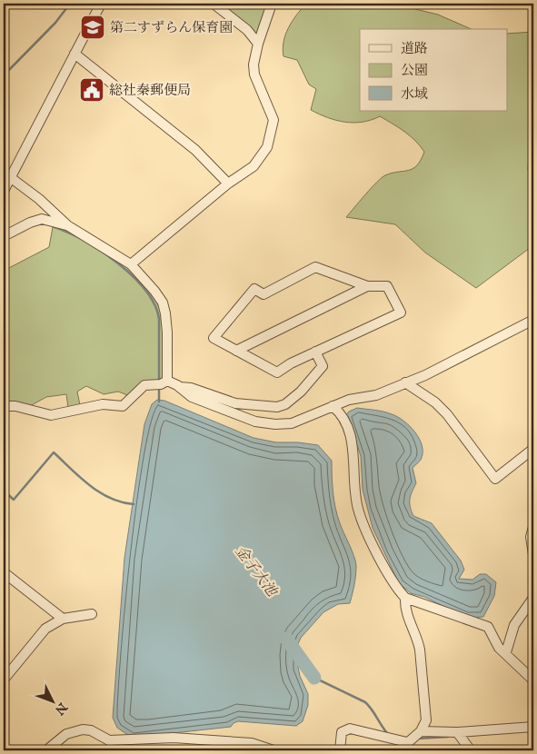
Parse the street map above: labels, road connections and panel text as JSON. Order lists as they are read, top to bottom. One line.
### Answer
{"water":["金子大池"],"places":{"school or university":["第二すずらん保育園"],"public building":["総社秦郵便局"]},"legend":["道路","公園","水域"],"north":"bottom right"}
